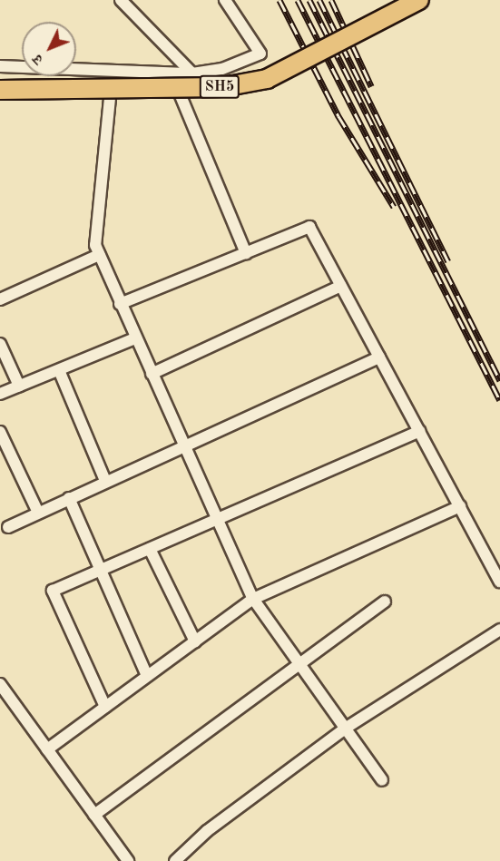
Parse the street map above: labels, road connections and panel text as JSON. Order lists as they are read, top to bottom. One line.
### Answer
{"streets":{"main road":["SH5"]},"north":"bottom left"}
